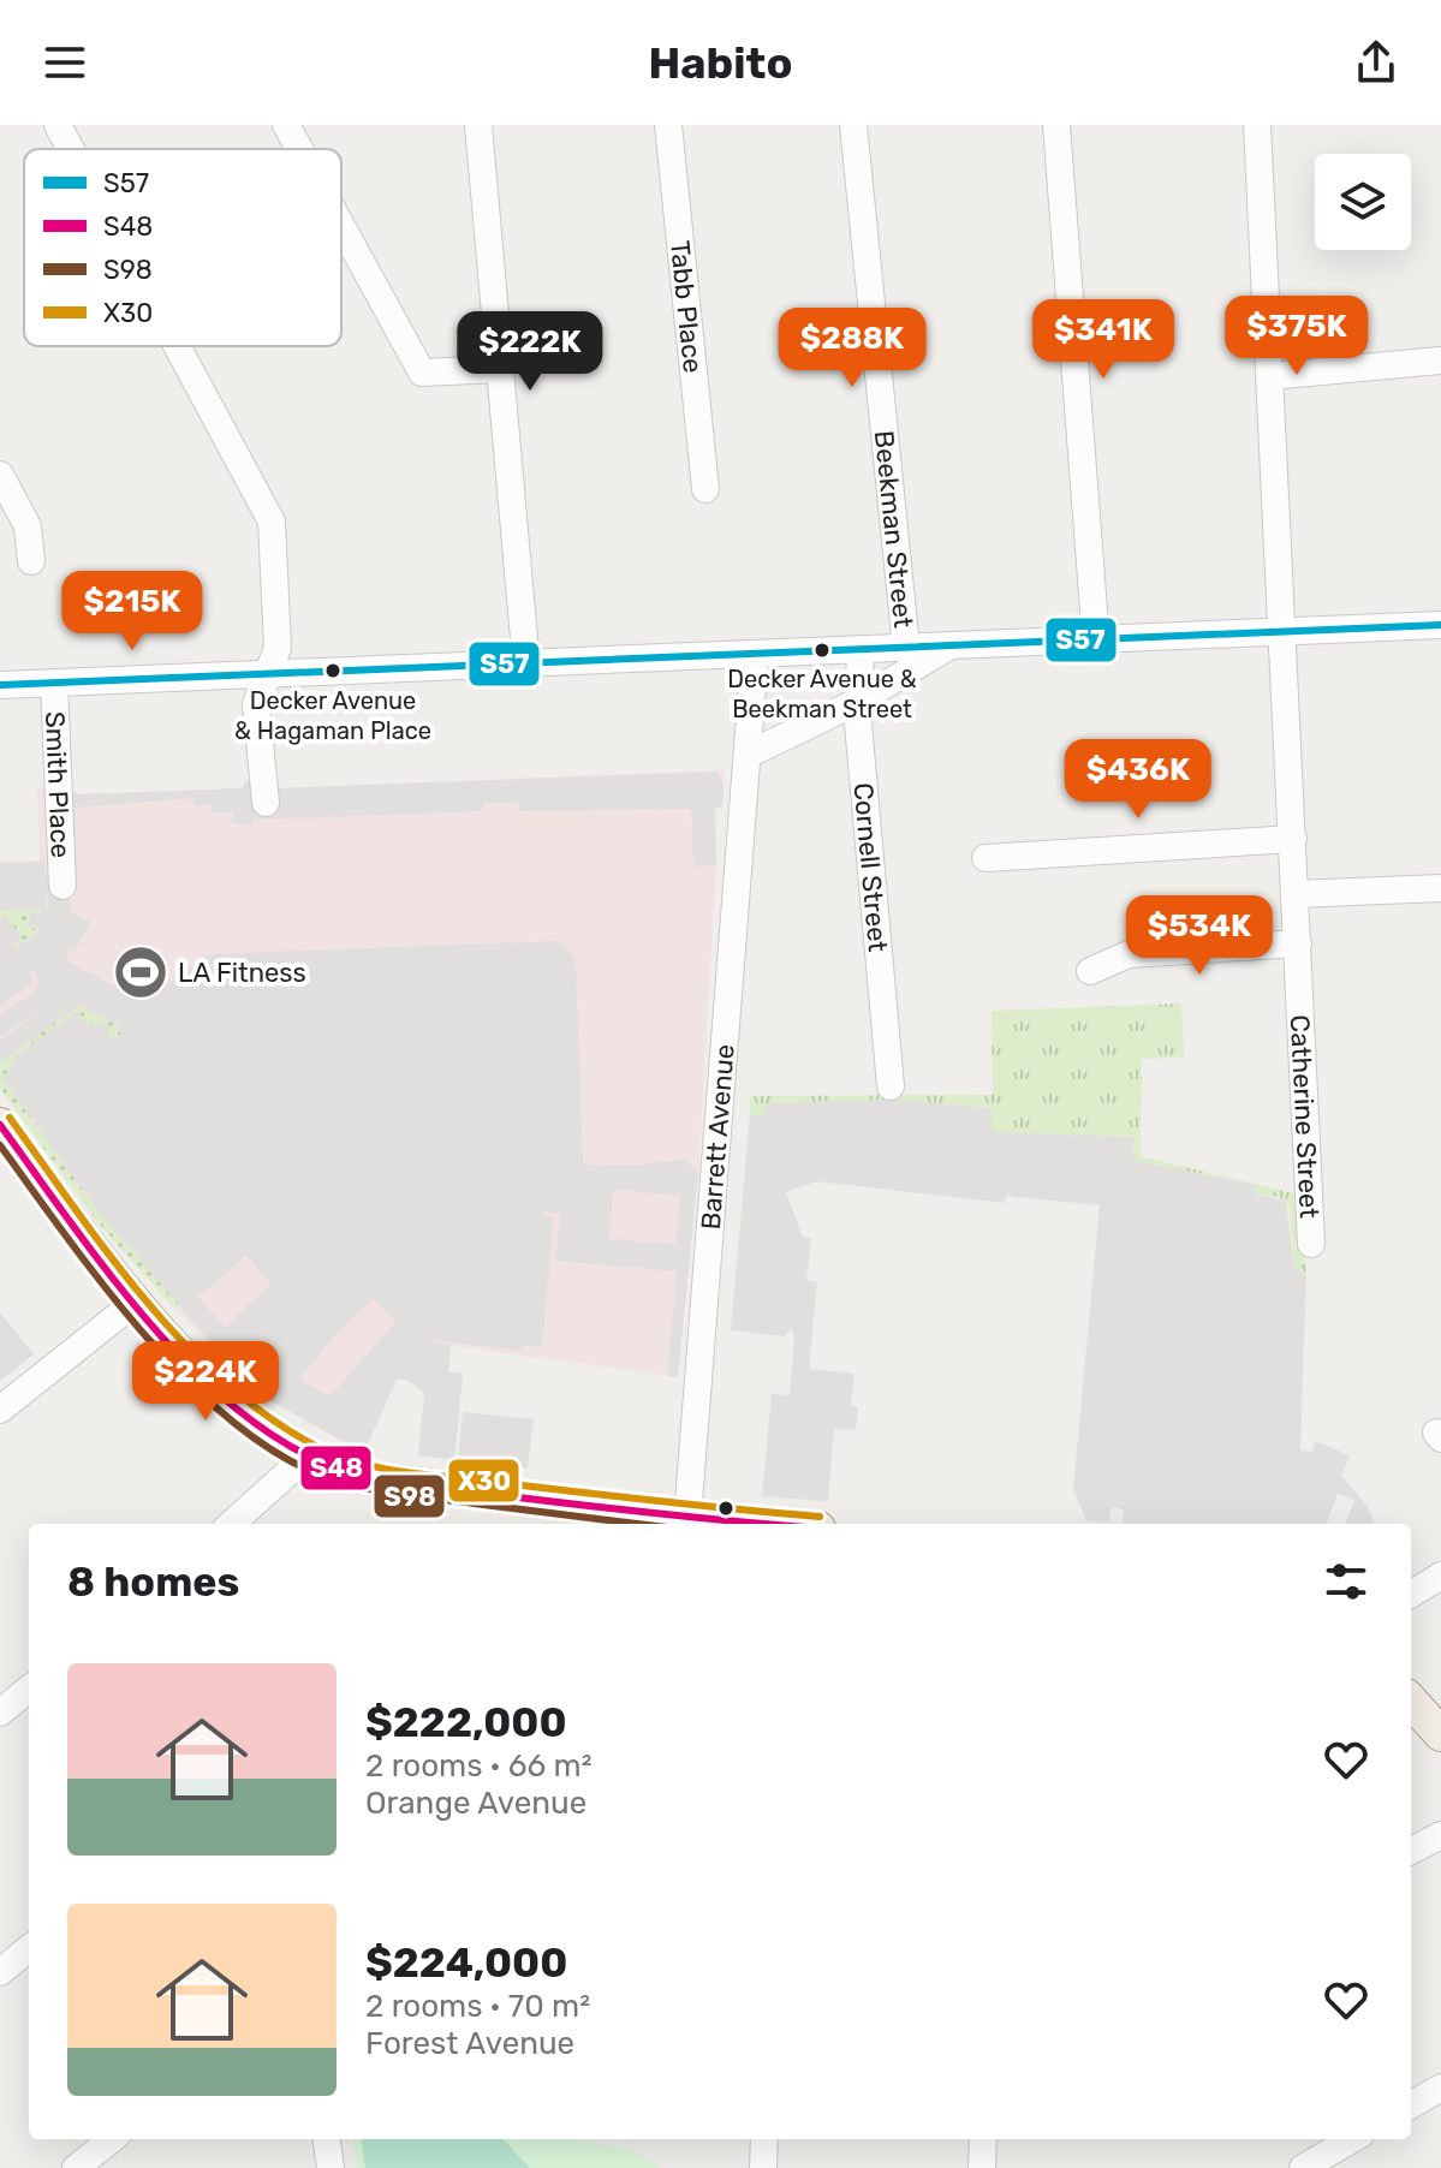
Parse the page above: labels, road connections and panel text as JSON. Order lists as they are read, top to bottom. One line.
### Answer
{"streets":{"street":["Tabb Place","Beekman Street","Smith Place","Cornell Street","Catherine Street","Barrett Avenue"]},"places":{"other":["Decker Avenue & Beekman Street","Decker Avenue & Hagaman Place"],"sports":["LA Fitness"]},"lines":["transit line S57","transit line X30","transit line S48","transit line S98"],"legend":["S57","S48","S98","X30"],"page":{"header":"Habito","price":["$375K","$341K","$288K","$222K","$215K","$436K","$534K","$224K"],"heading":"8 homes","list":[{"name":"$222,000","note":"2 rooms · 66 m² · Orange Avenue"},{"name":"$224,000","note":"2 rooms · 70 m² · Forest Avenue"}]}}
